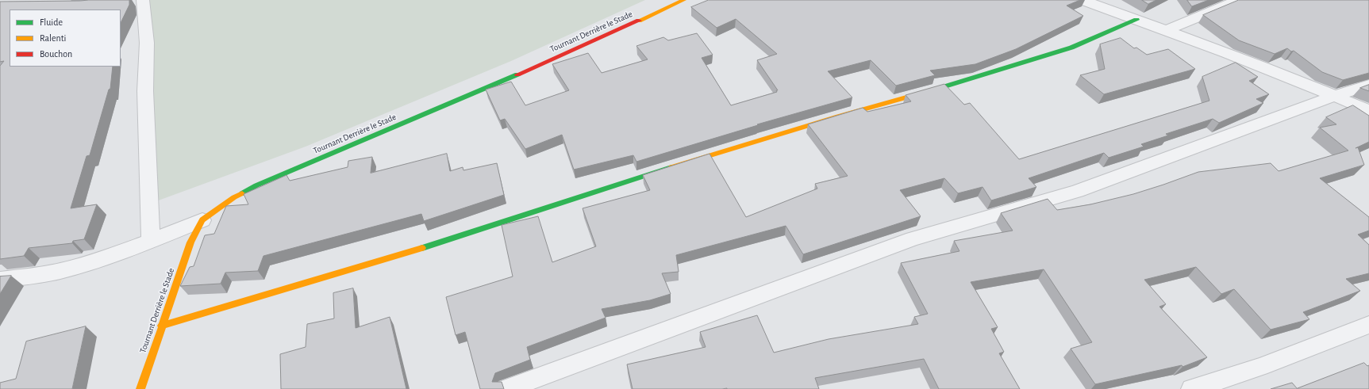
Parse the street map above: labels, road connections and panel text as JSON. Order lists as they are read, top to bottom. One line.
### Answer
{"streets":{"street":["Tournant Derrière le Stade"]},"legend":["Fluide","Ralenti","Bouchon"]}
